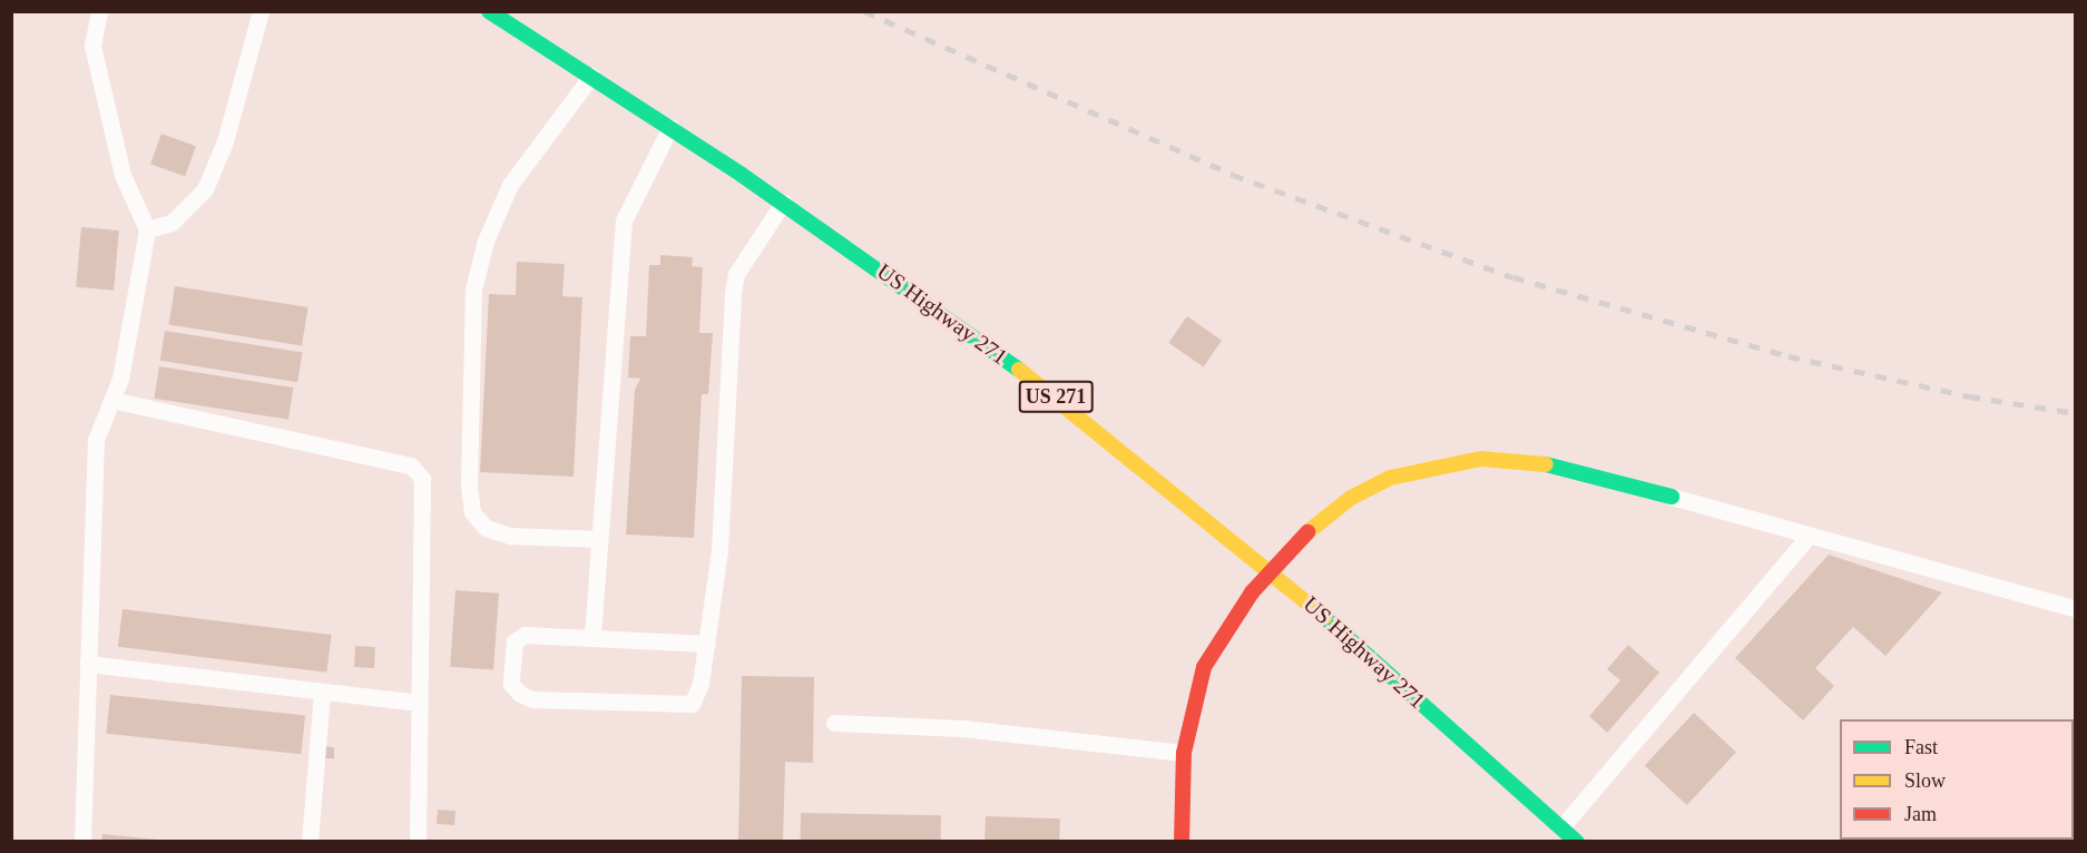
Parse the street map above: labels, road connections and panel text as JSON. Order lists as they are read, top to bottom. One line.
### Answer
{"streets":{"main road":["US Highway 271","US 271"]},"legend":["Fast","Slow","Jam"]}
